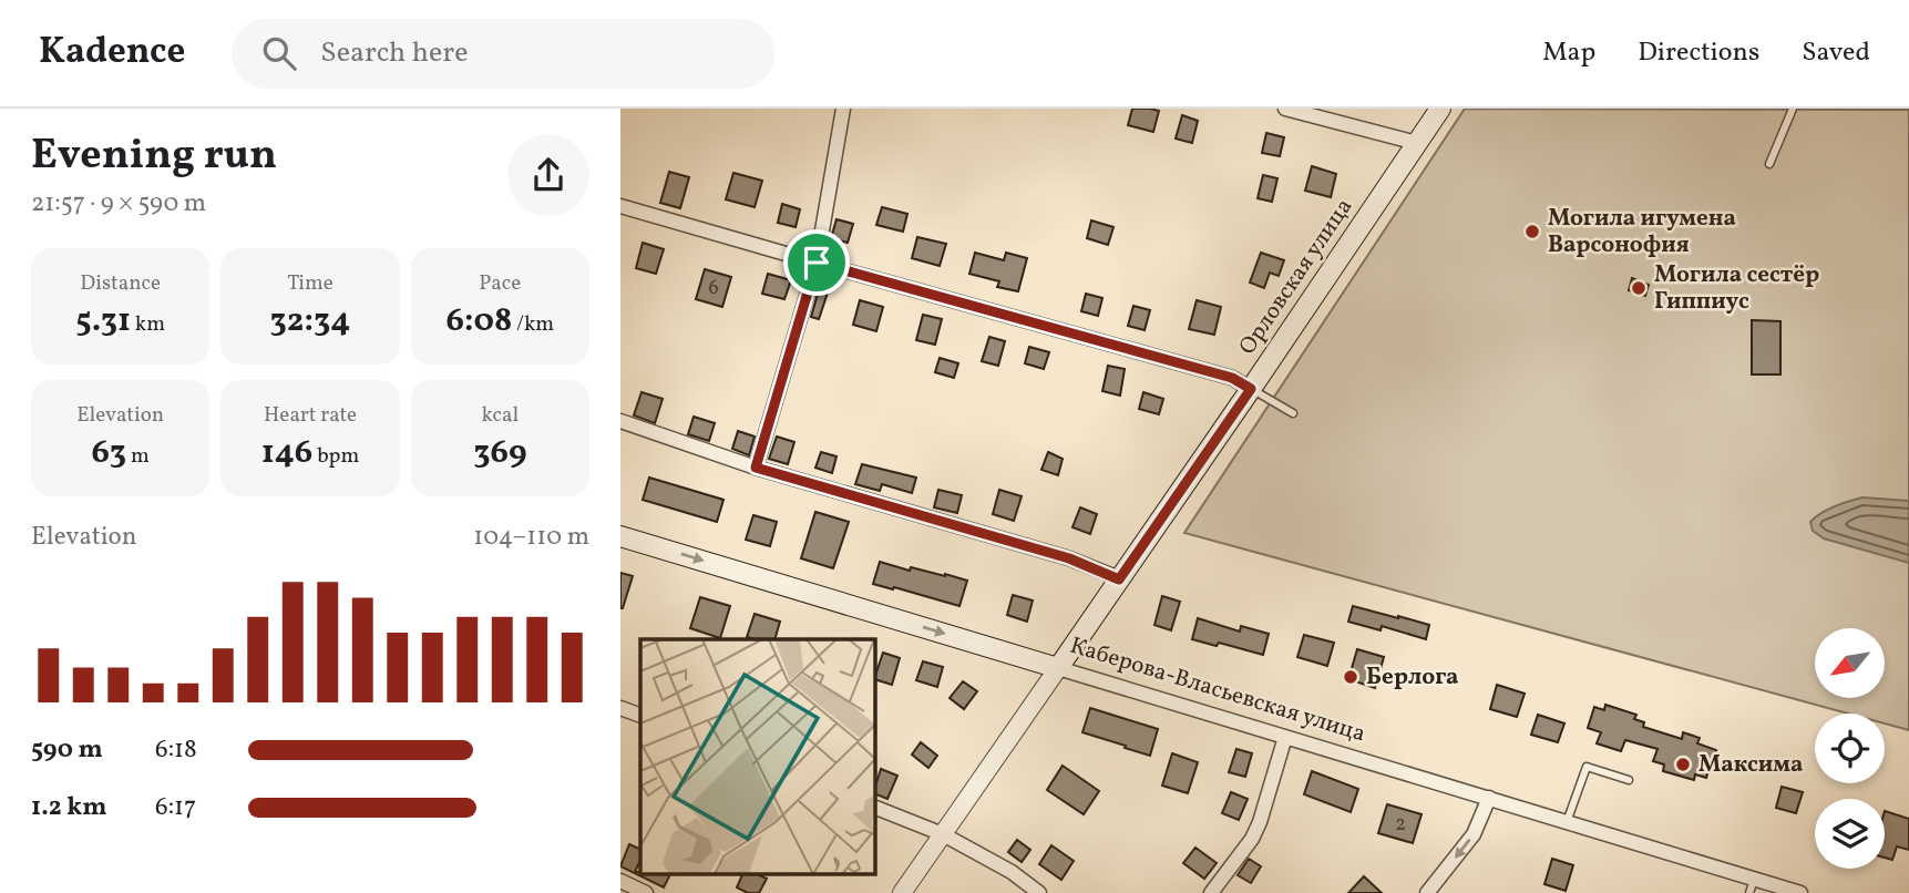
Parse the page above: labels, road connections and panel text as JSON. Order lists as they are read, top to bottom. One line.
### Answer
{"streets":{"main road":["Орловская улица","Каберова-Власьевская улица"]},"crossings":[["Орловская улица","Каберова-Власьевская улица"]],"one_way":["Каберова-Власьевская улица"],"places":["Могила игумена Варсонофия","Могила сестёр Гиппиус","Берлога","Максима"],"house_numbers":["6","2"],"north":"bottom left","page":{"header":"Kadence","search":"Search here","nav":["Map","Directions","Saved"],"heading":["Evening run","21:57 · 9 × 590 m"],"stats":[["Distance","5.31 km"],["Time","32:34"],["Pace","6:08 /km"],["Elevation","63 m"],["Heart rate","146 bpm"],["kcal","369"]],"chart":["Elevation","104–110 m"],"list":[{"name":"590 m","note":"6:18"},{"name":"1.2 km","note":"6:17"}]}}
